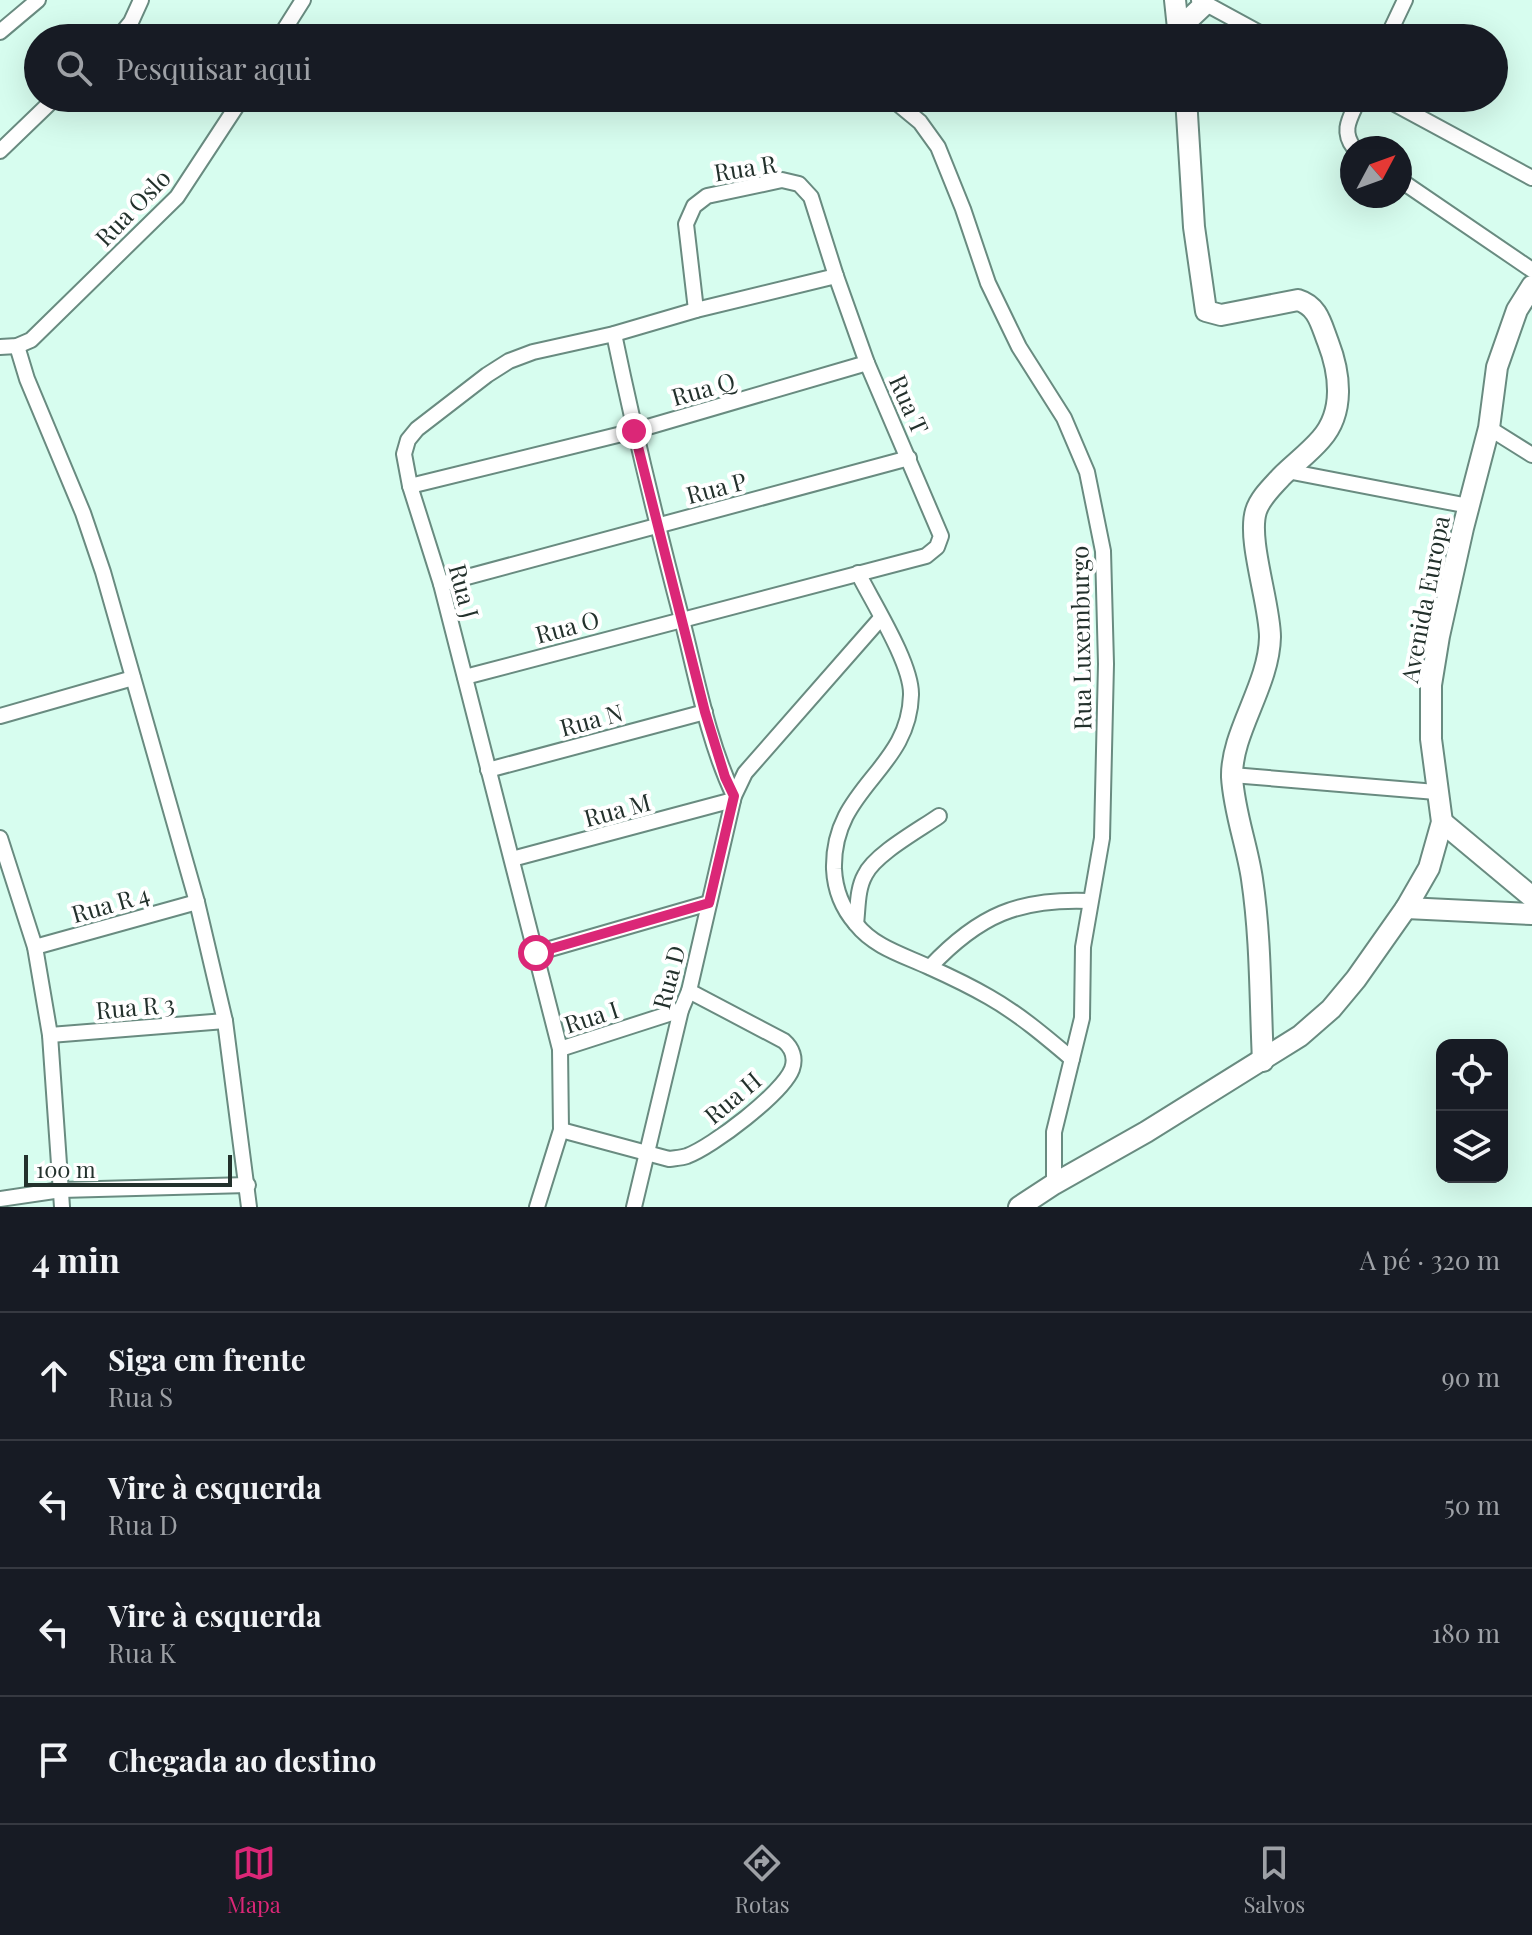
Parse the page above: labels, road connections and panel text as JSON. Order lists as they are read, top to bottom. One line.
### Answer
{"streets":{"street":["Rua R","Rua Oslo","Rua Q","Rua T","Rua P","Rua J","Avenida Europa","Rua O","Rua Luxemburgo","Rua N","Rua M","Rua R 4","Rua D","Rua R 3","Rua I","Rua H"]},"crossings":[["Rua R","Rua T"],["Rua R","Rua J"],["Rua Q","Rua T"],["Rua Q","Rua J"],["Rua T","Rua P"],["Rua T","Rua J"],["Rua T","Rua O"],["Rua P","Rua J"],["Rua J","Rua O"],["Rua J","Rua N"],["Rua J","Rua M"],["Rua J","Rua I"],["Rua J","Rua H"],["Avenida Europa","Rua Luxemburgo"],["Rua M","Rua D"],["Rua D","Rua I"],["Rua D","Rua H"]],"scale_bar":"100 m","north":"top right","page":{"search":"Pesquisar aqui","scale":"100 m","heading":["4 min","A pé · 320 m"],"list":[["Siga em frente","Rua S","90 m"],["Vire à esquerda","Rua D","50 m"],["Vire à esquerda","Rua K","180 m"],"Chegada ao destino"],"nav":["Mapa","Rotas","Salvos"]}}
